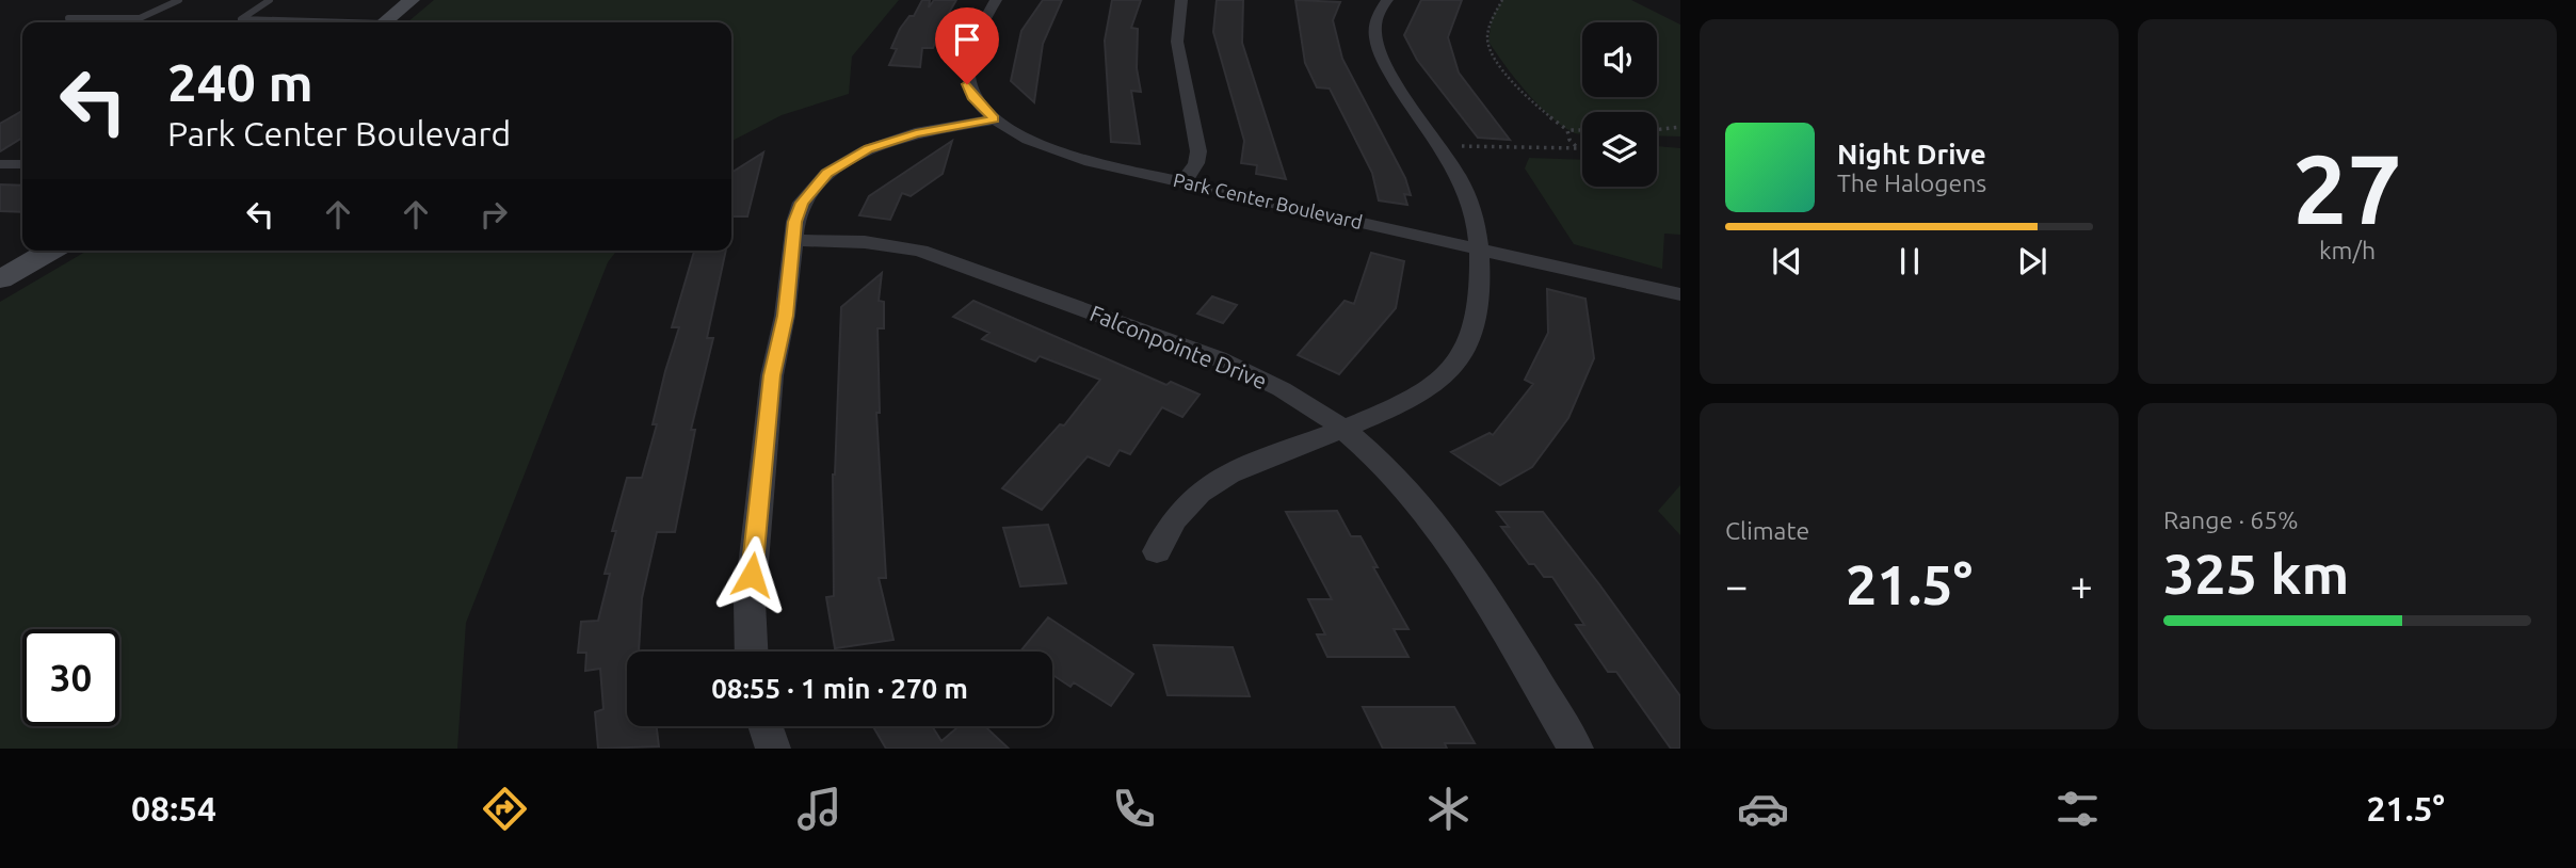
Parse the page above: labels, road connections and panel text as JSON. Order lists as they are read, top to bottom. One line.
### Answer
{"streets":{"street":["Park Center Boulevard","Falconpointe Drive"]},"page":{"tile":[["27","km/h"],"Climate",["Range · 65%","325 km"]],"turn":["240 m","Park Center Boulevard"],"song":["Night Drive","The Halogens"],"heat":["−","21.5°","+"],"limit":"30","trip":"08:55 · 1 min · 270 m","tabs":["08:54","21.5°"]}}
